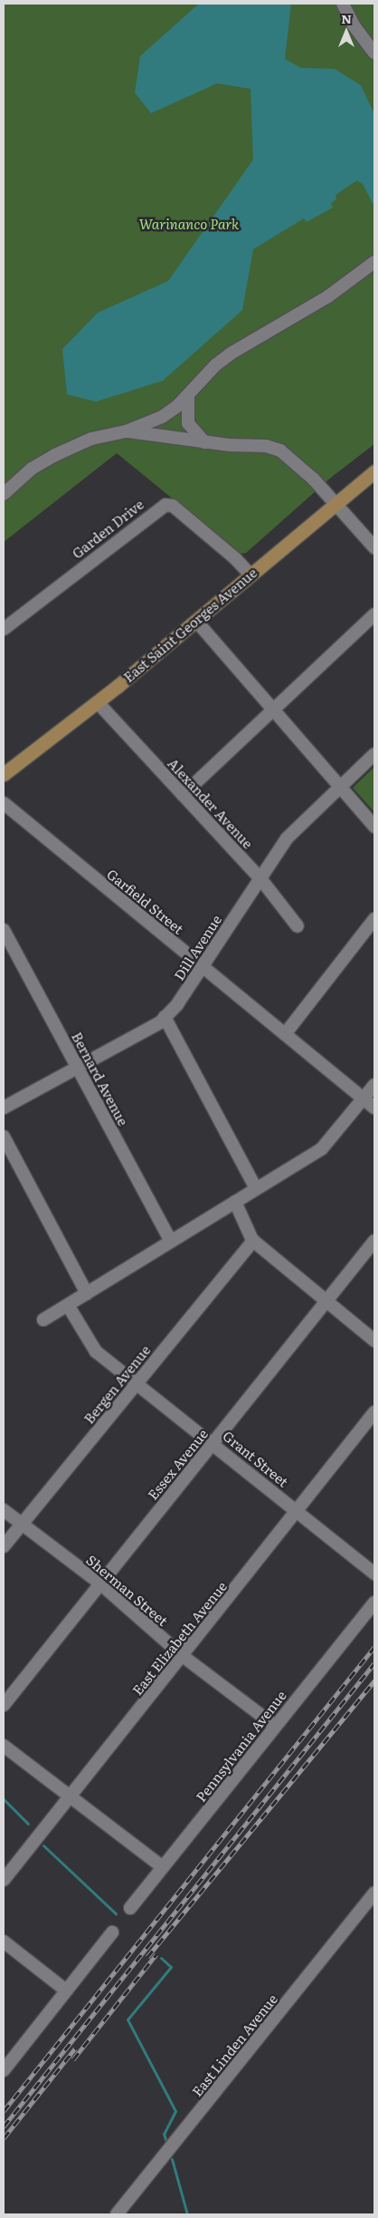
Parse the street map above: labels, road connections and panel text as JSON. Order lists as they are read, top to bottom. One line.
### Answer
{"streets":{"main road":["East Saint Georges Avenue"],"street":["Garden Drive","Alexander Avenue","Garfield Street","Dill Avenue","Bernard Avenue","Bergen Avenue","Grant Street","Essex Avenue","Sherman Street","East Elizabeth Avenue","Pennsylvania Avenue","East Linden Avenue"]},"crossings":[["Garden Drive","East Saint Georges Avenue"],["East Saint Georges Avenue","Alexander Avenue"],["Alexander Avenue","Dill Avenue"],["Garfield Street","Dill Avenue"],["Dill Avenue","Bernard Avenue"],["Bergen Avenue","Grant Street"],["Bergen Avenue","Sherman Street"],["Grant Street","Essex Avenue"],["Grant Street","East Elizabeth Avenue"],["Essex Avenue","Sherman Street"],["Sherman Street","East Elizabeth Avenue"],["Sherman Street","Pennsylvania Avenue"]],"parks":["Warinanco Park"],"north":"top"}
